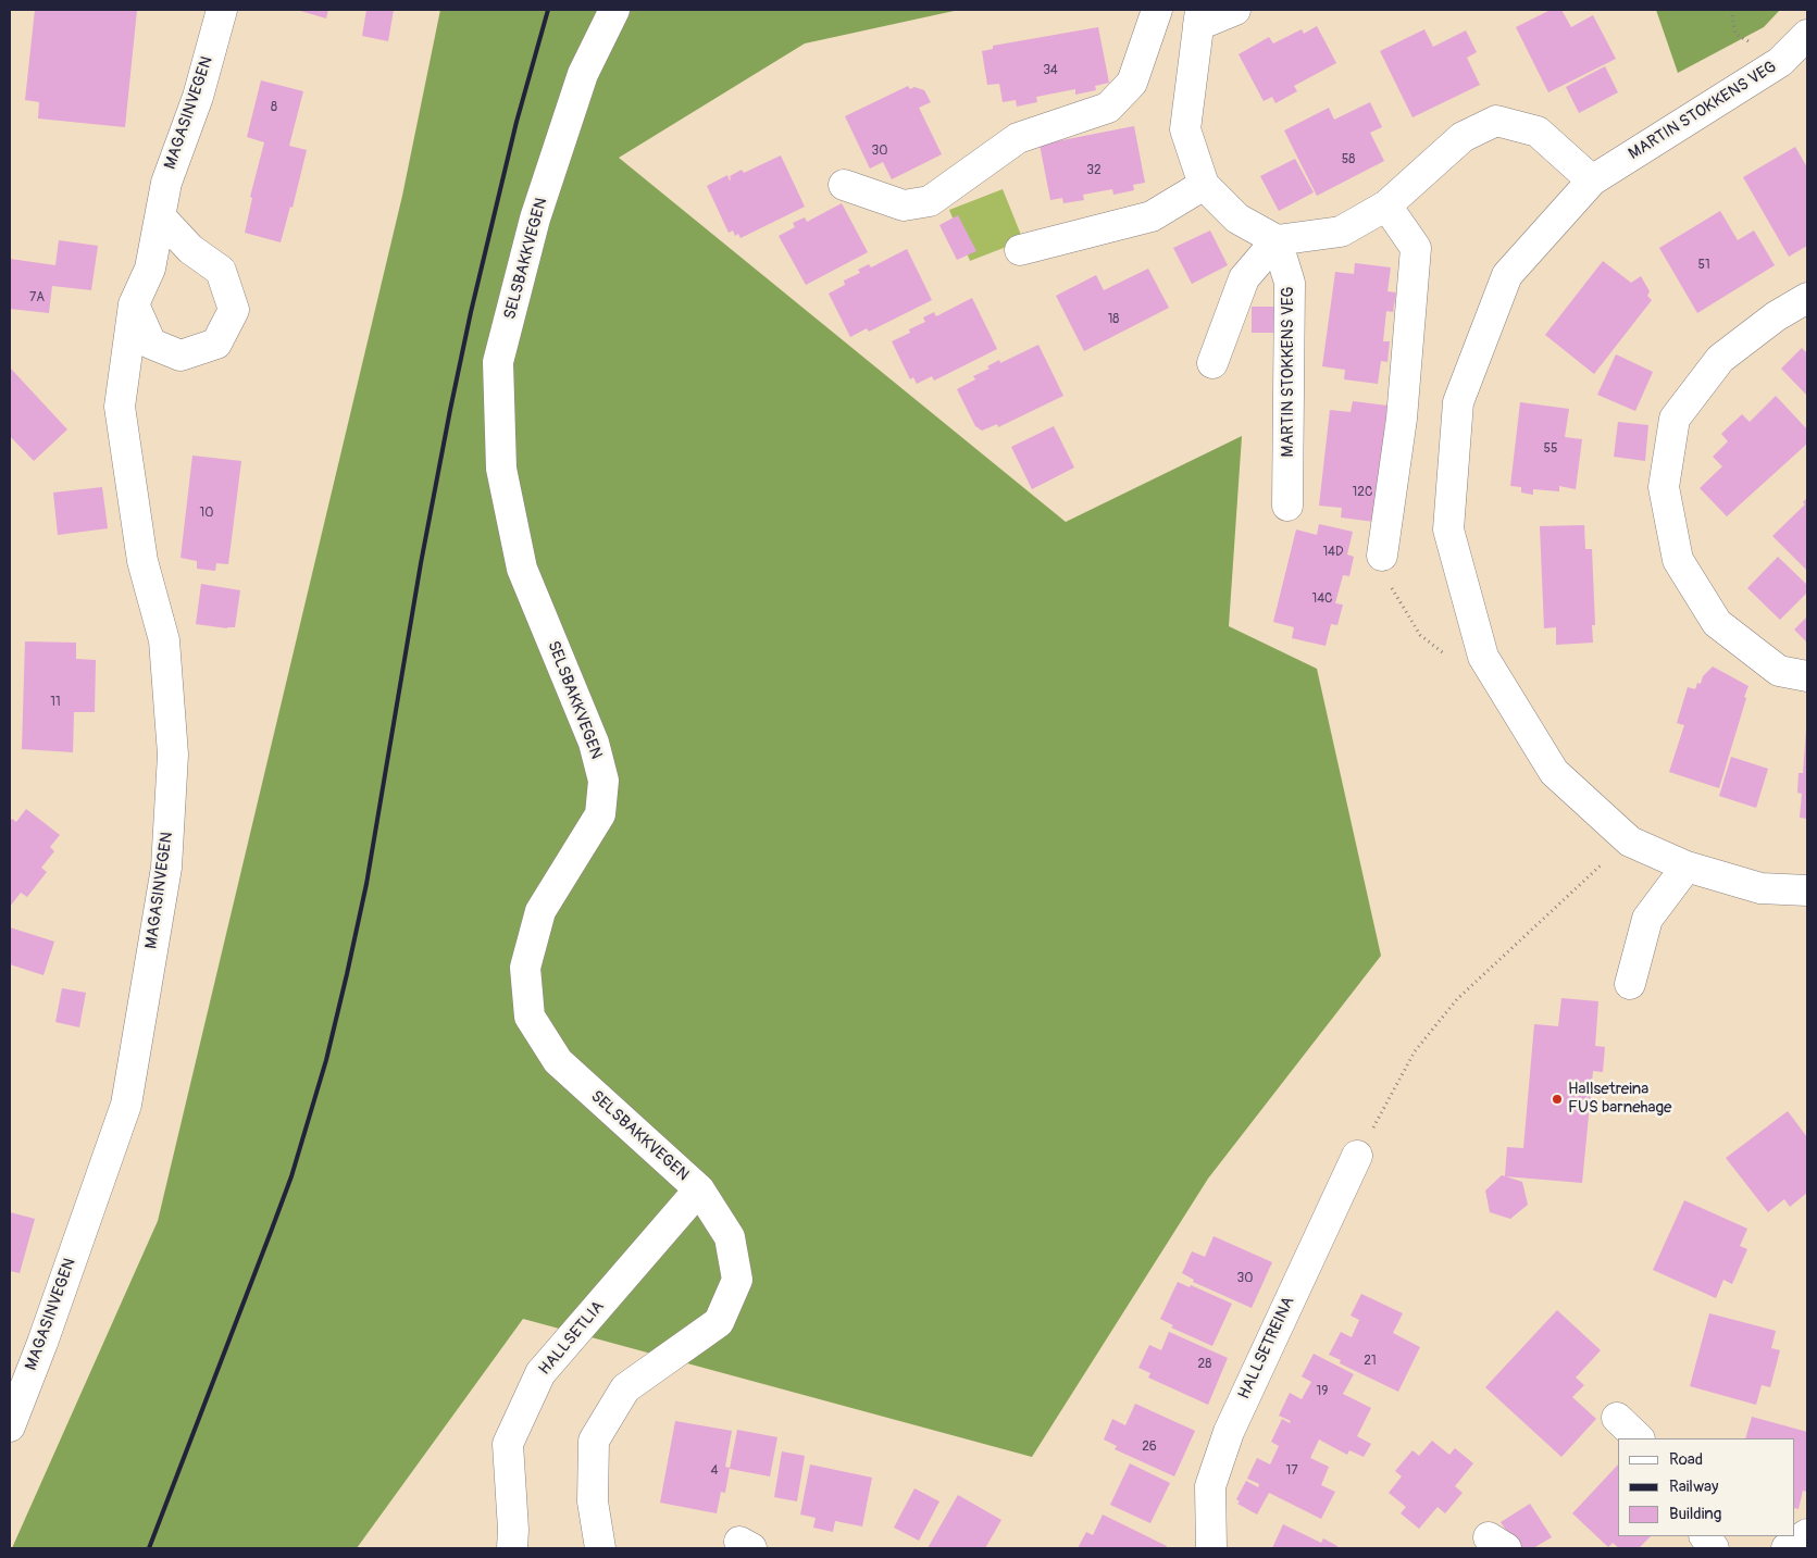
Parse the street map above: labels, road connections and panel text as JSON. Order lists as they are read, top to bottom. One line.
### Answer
{"streets":{"street":["MARTIN STOKKENS VEG","MAGASINVEGEN","SELSBAKKVEGEN","HALLSETLIA","HALLSETREINA"]},"crossings":[["SELSBAKKVEGEN","HALLSETLIA"]],"places":["Hallsetreina FUS barnehage"],"house_numbers":["34","8","30","58","32","51","7A","18","55","12C","10","14D","14C","11","30","21","28","19","26","4","17"],"legend":["Road","Railway","Building"]}
